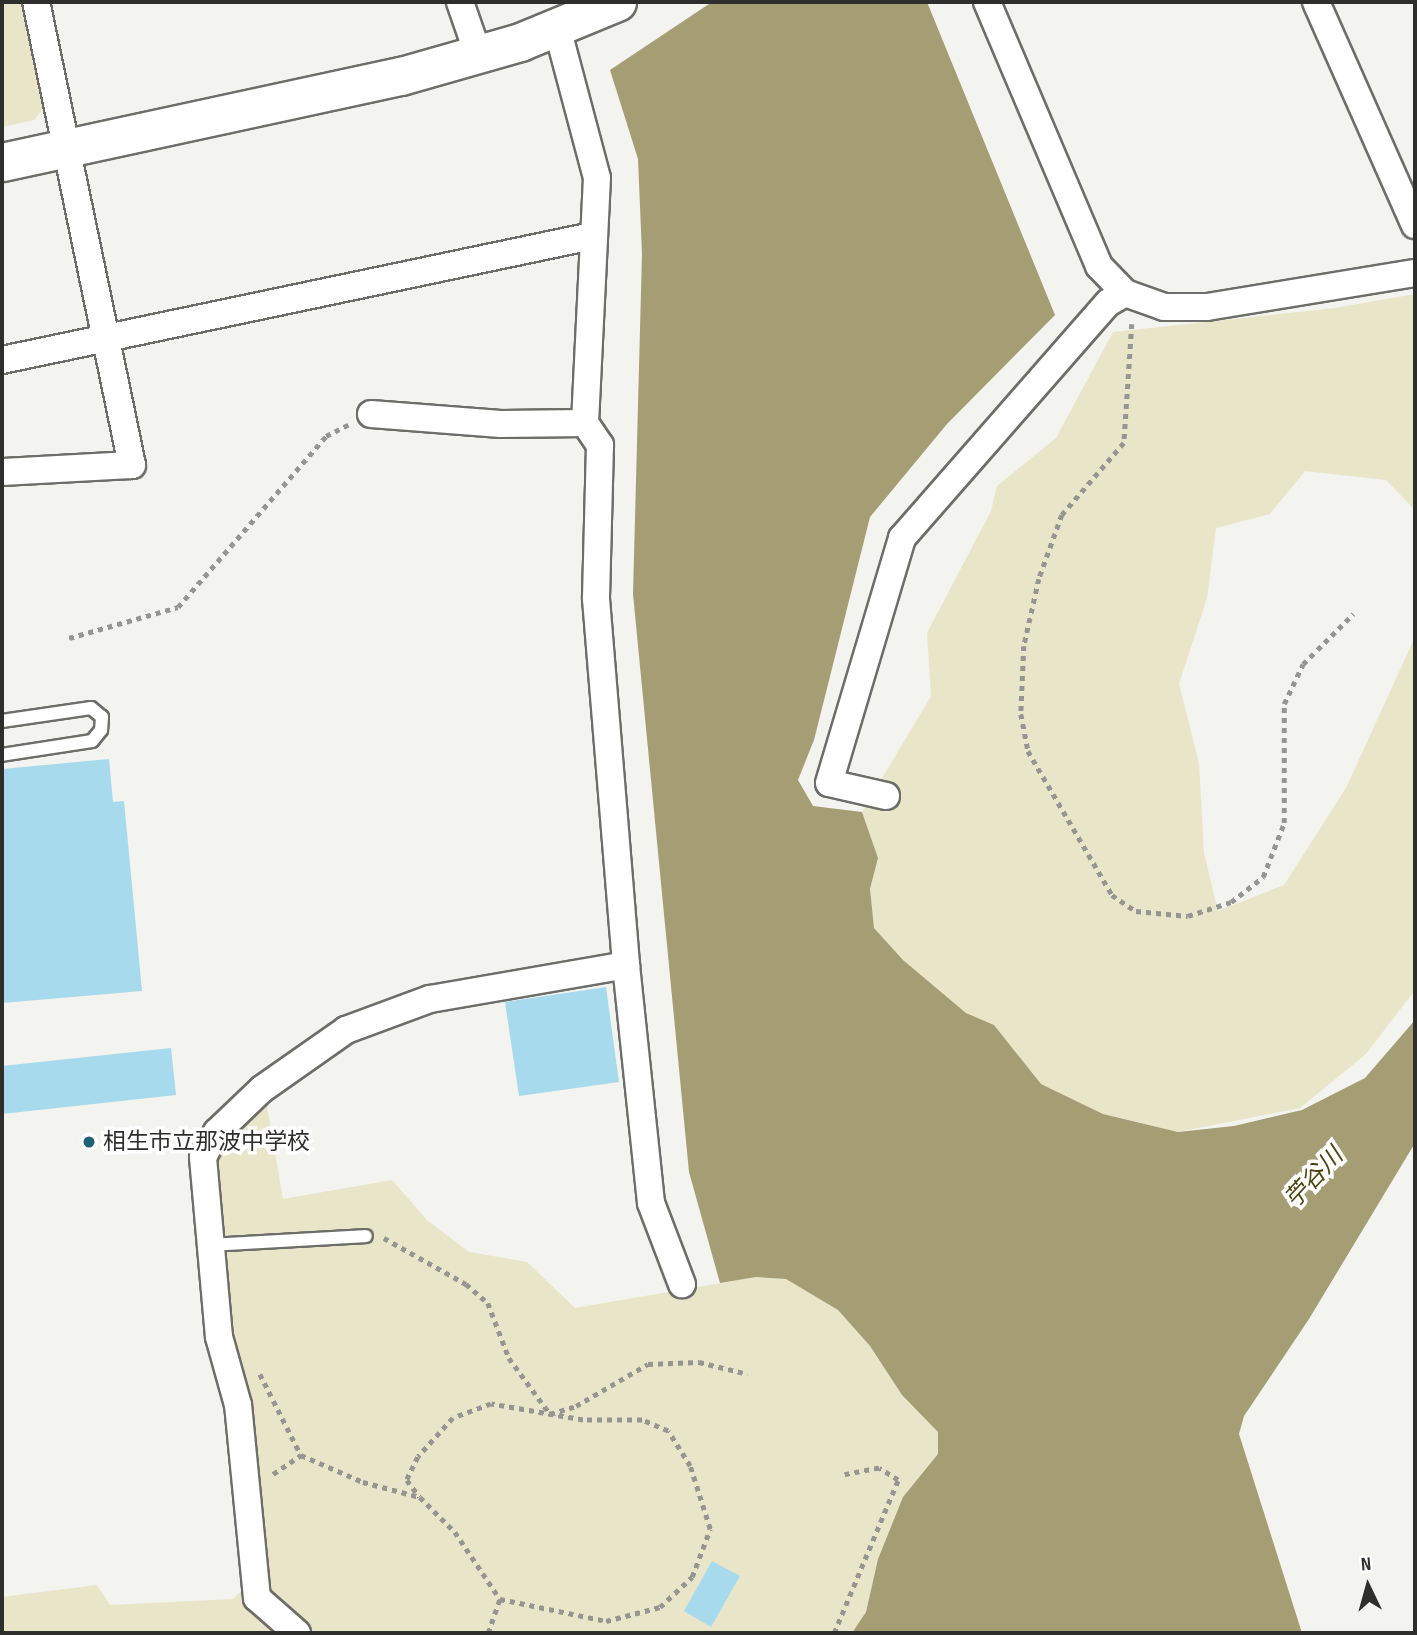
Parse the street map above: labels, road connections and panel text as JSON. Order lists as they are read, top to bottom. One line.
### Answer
{"water":["苧谷川"],"places":["相生市立那波中学校"],"north":"top"}
